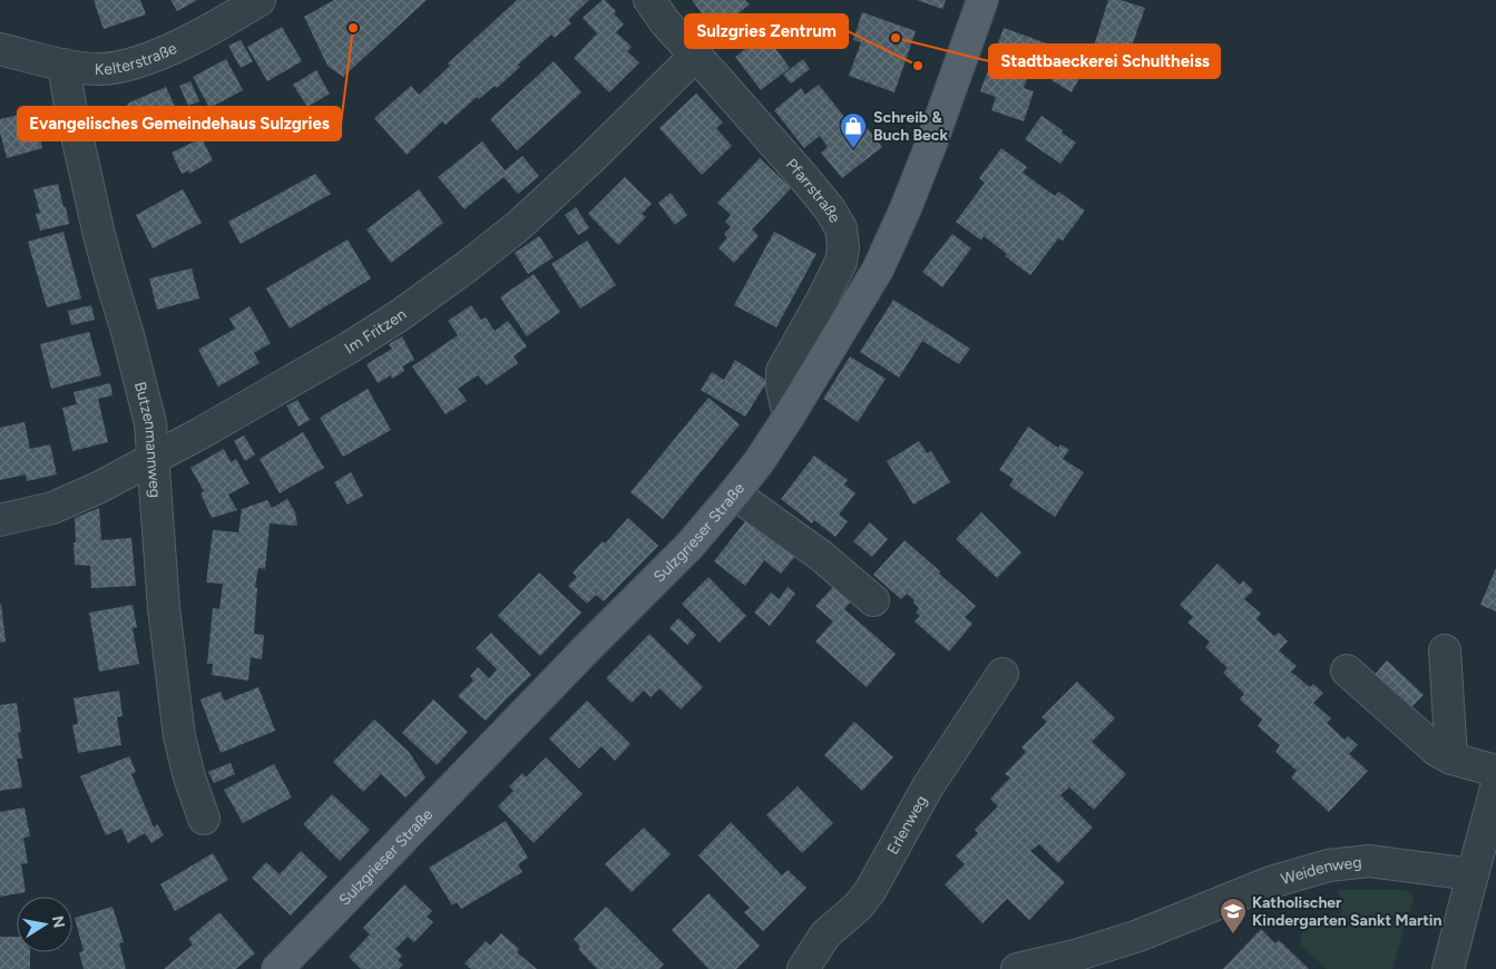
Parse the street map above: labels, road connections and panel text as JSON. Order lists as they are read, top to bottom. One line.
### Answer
{"streets":{"main road":["Sulzgrieser Straße"],"street":["Kelterstraße","Pfarrstraße","Im Fritzen","Butzenmannweg","Erlenweg","Weidenweg"]},"crossings":[["Kelterstraße","Butzenmannweg"],["Pfarrstraße","Im Fritzen"],["Pfarrstraße","Sulzgrieser Straße"],["Im Fritzen","Butzenmannweg"]],"places":{"other":["Evangelisches Gemeindehaus Sulzgries","Stadtbaeckerei Schultheiss","Sulzgries Zentrum"],"shop":["Schreib & Buch Beck"],"school or university":["Katholischer Kindergarten Sankt Martin"]},"north":"right"}
